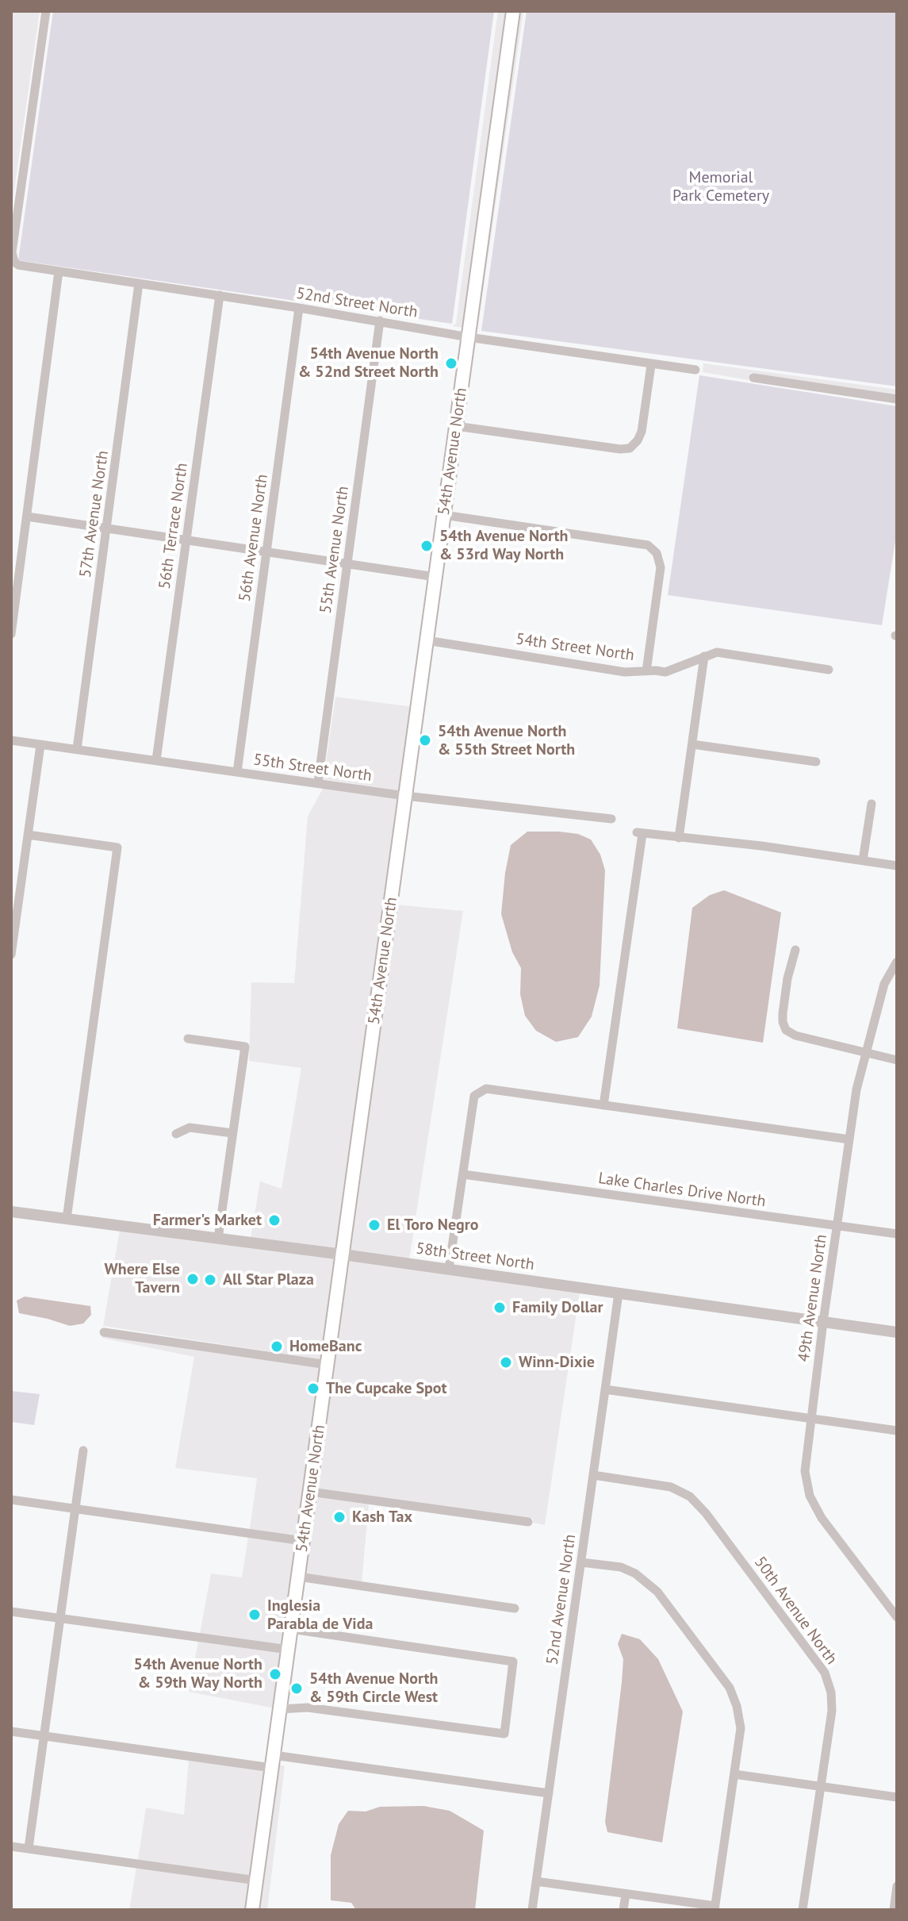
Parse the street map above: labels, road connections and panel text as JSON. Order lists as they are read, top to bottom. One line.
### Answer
{"streets":{"main road":["54th Avenue North"],"street":["52nd Street North","57th Avenue North","56th Terrace North","56th Avenue North","55th Avenue North","54th Street North","55th Street North","Lake Charles Drive North","58th Street North","49th Avenue North","52nd Avenue North","50th Avenue North"]},"crossings":[["52nd Street North","54th Avenue North"],["52nd Street North","57th Avenue North"],["52nd Street North","56th Terrace North"],["52nd Street North","56th Avenue North"],["52nd Street North","55th Avenue North"],["54th Avenue North","54th Street North"],["54th Avenue North","55th Street North"],["54th Avenue North","58th Street North"],["57th Avenue North","55th Street North"],["56th Terrace North","55th Street North"],["56th Avenue North","55th Street North"],["55th Avenue North","55th Street North"],["Lake Charles Drive North","49th Avenue North"],["58th Street North","49th Avenue North"],["58th Street North","52nd Avenue North"],["52nd Avenue North","50th Avenue North"]],"parks":["Memorial Park Cemetery"],"places":["54th Avenue North & 52nd Street North","54th Avenue North & 53rd Way North","54th Avenue North & 55th Street North","Farmer's Market","El Toro Negro","Where Else Tavern","All Star Plaza","Family Dollar","HomeBanc","Winn-Dixie","The Cupcake Spot","Kash Tax","Inglesia Parabla de Vida","54th Avenue North & 59th Way North","54th Avenue North & 59th Circle West"]}
